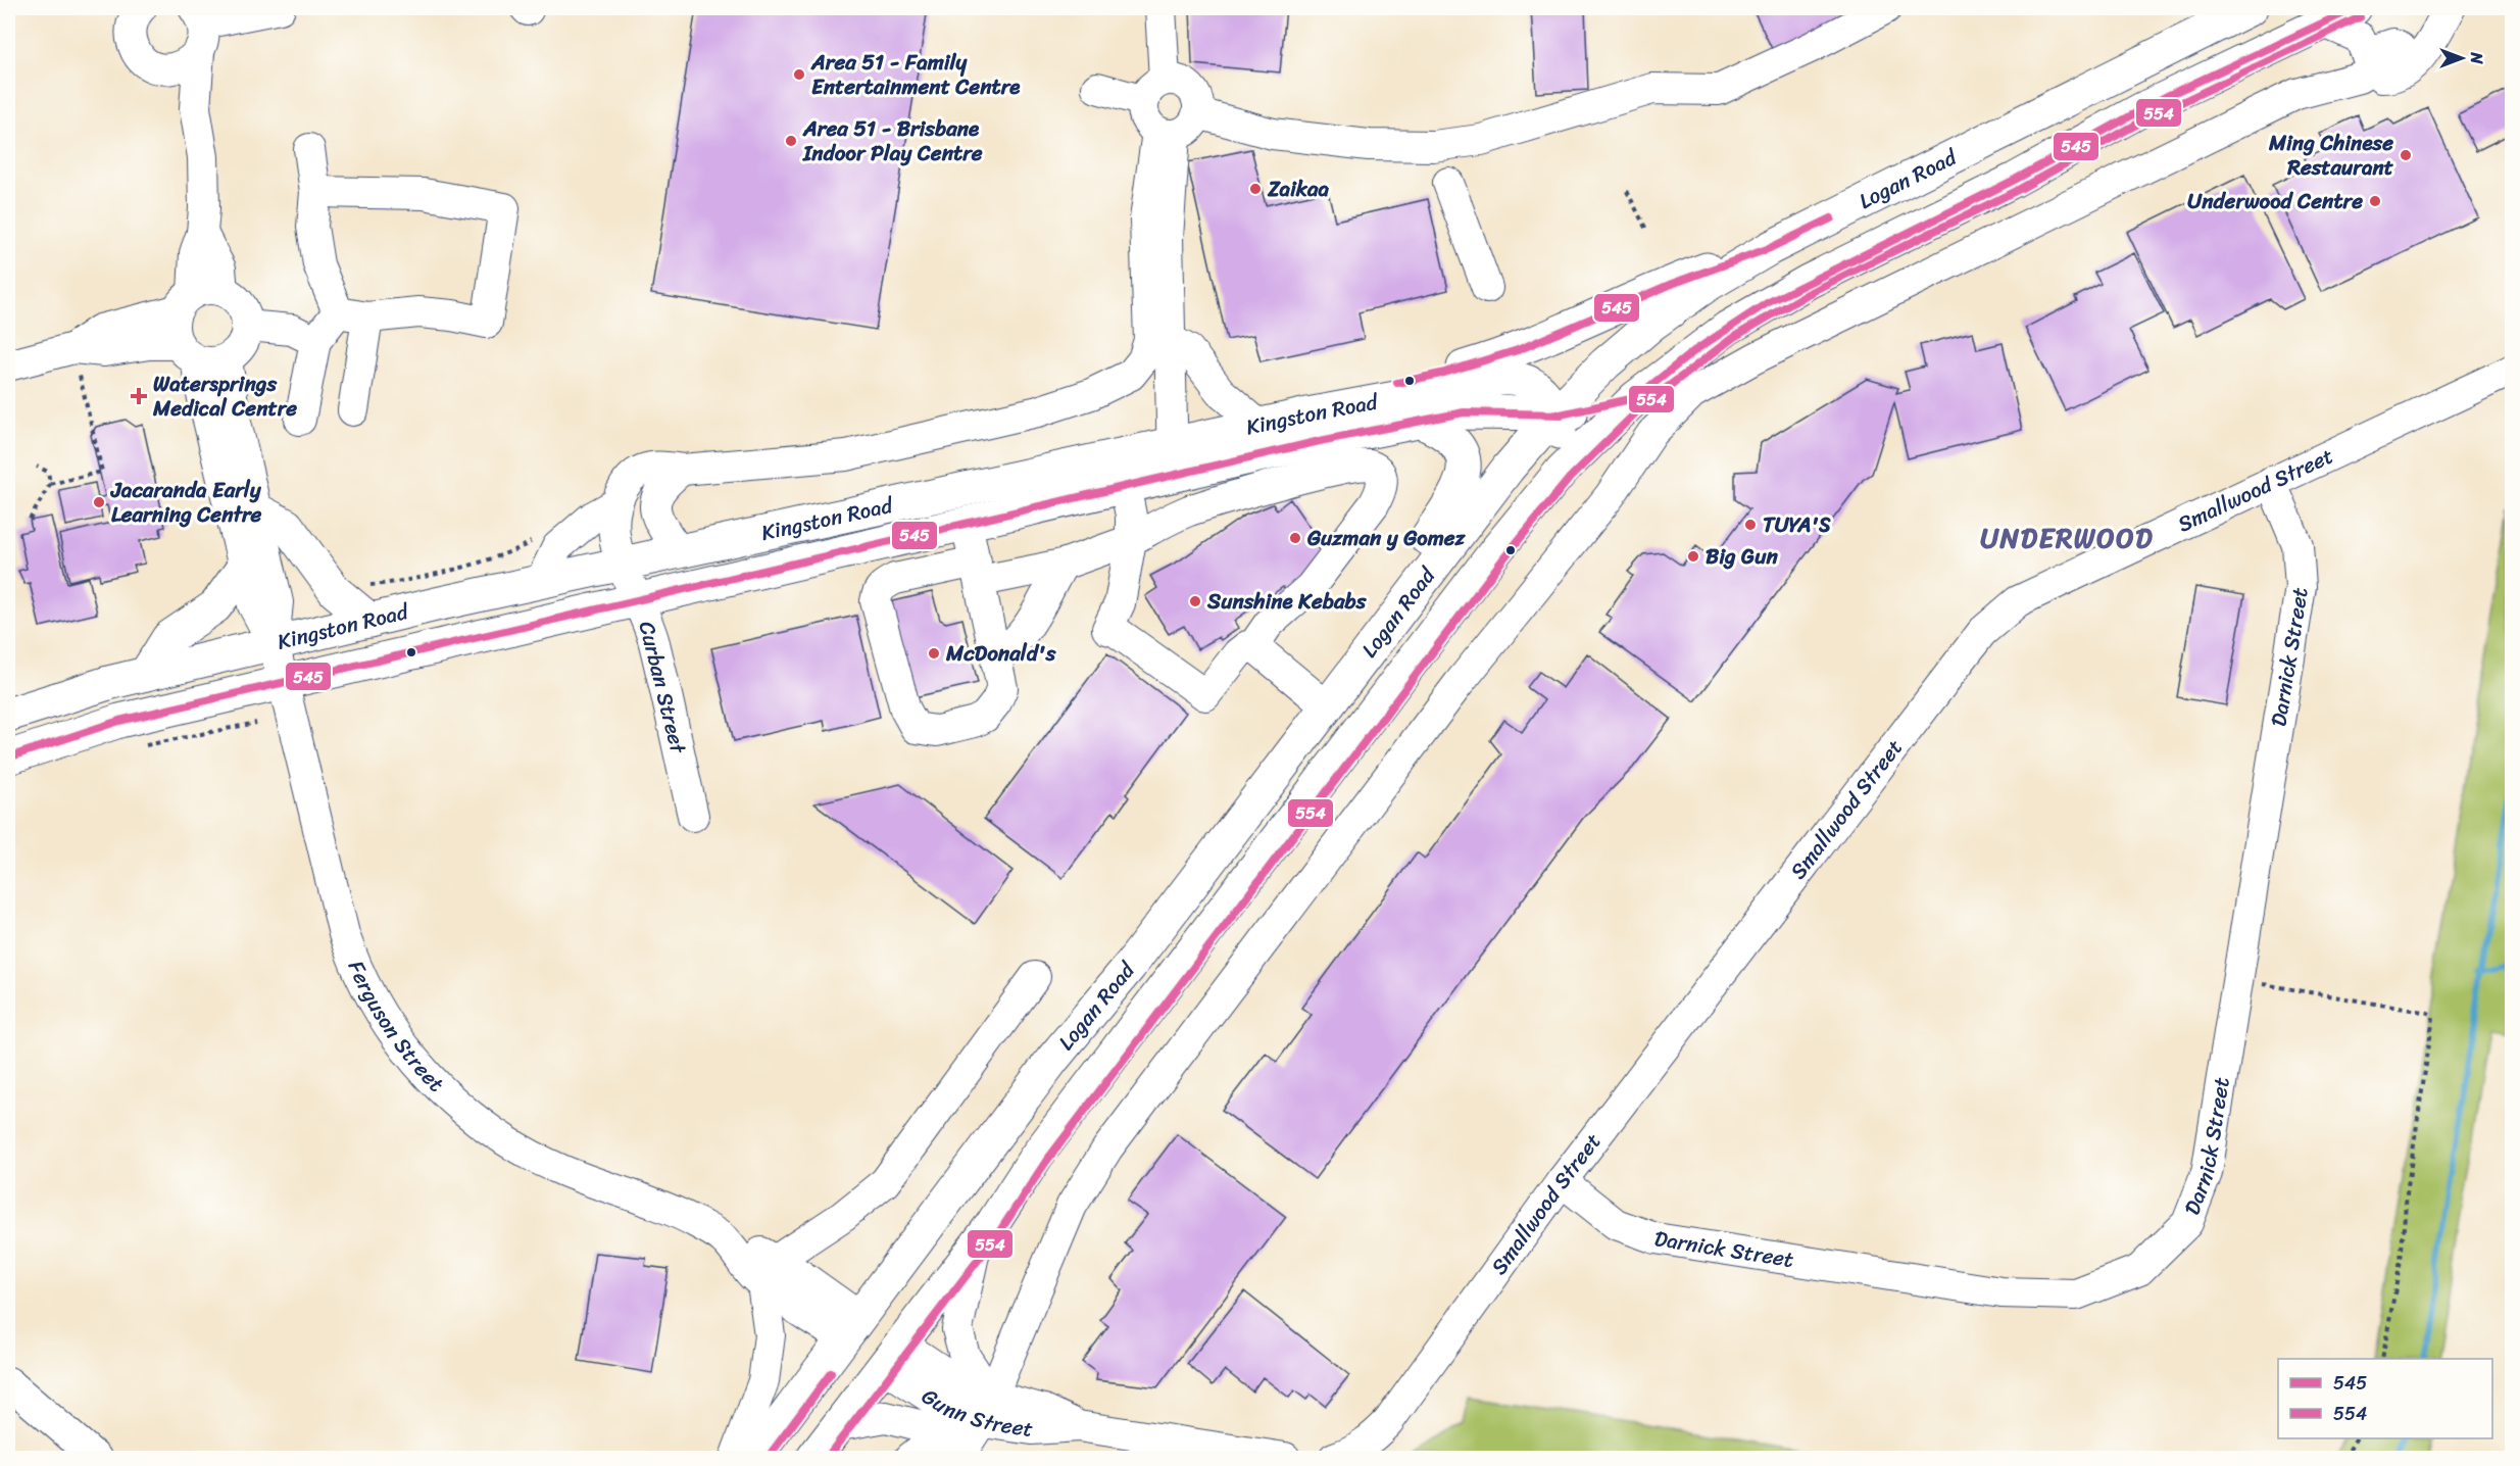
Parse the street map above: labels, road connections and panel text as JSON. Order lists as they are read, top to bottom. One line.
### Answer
{"streets":{"main road":["Logan Road","Kingston Road"],"street":["Smallwood Street","Darnick Street","Curban Street","Ferguson Street","Gunn Street"]},"crossings":[["Logan Road","Kingston Road"],["Logan Road","Ferguson Street"],["Logan Road","Gunn Street"],["Kingston Road","Curban Street"],["Kingston Road","Ferguson Street"],["Smallwood Street","Darnick Street"]],"districts":["UNDERWOOD"],"places":{"other":["Area 51 - Family Entertainment Centre","Area 51 - Brisbane Indoor Play Centre","Ming Chinese Restaurant","Zaikaa","Underwood Centre","Jacaranda Early Learning Centre","TUYA'S","Guzman y Gomez","Big Gun","Sunshine Kebabs","McDonald's"],"health":["Watersprings Medical Centre"]},"lines":["transit line 545","transit line 554"],"legend":["545","554"],"north":"right"}
